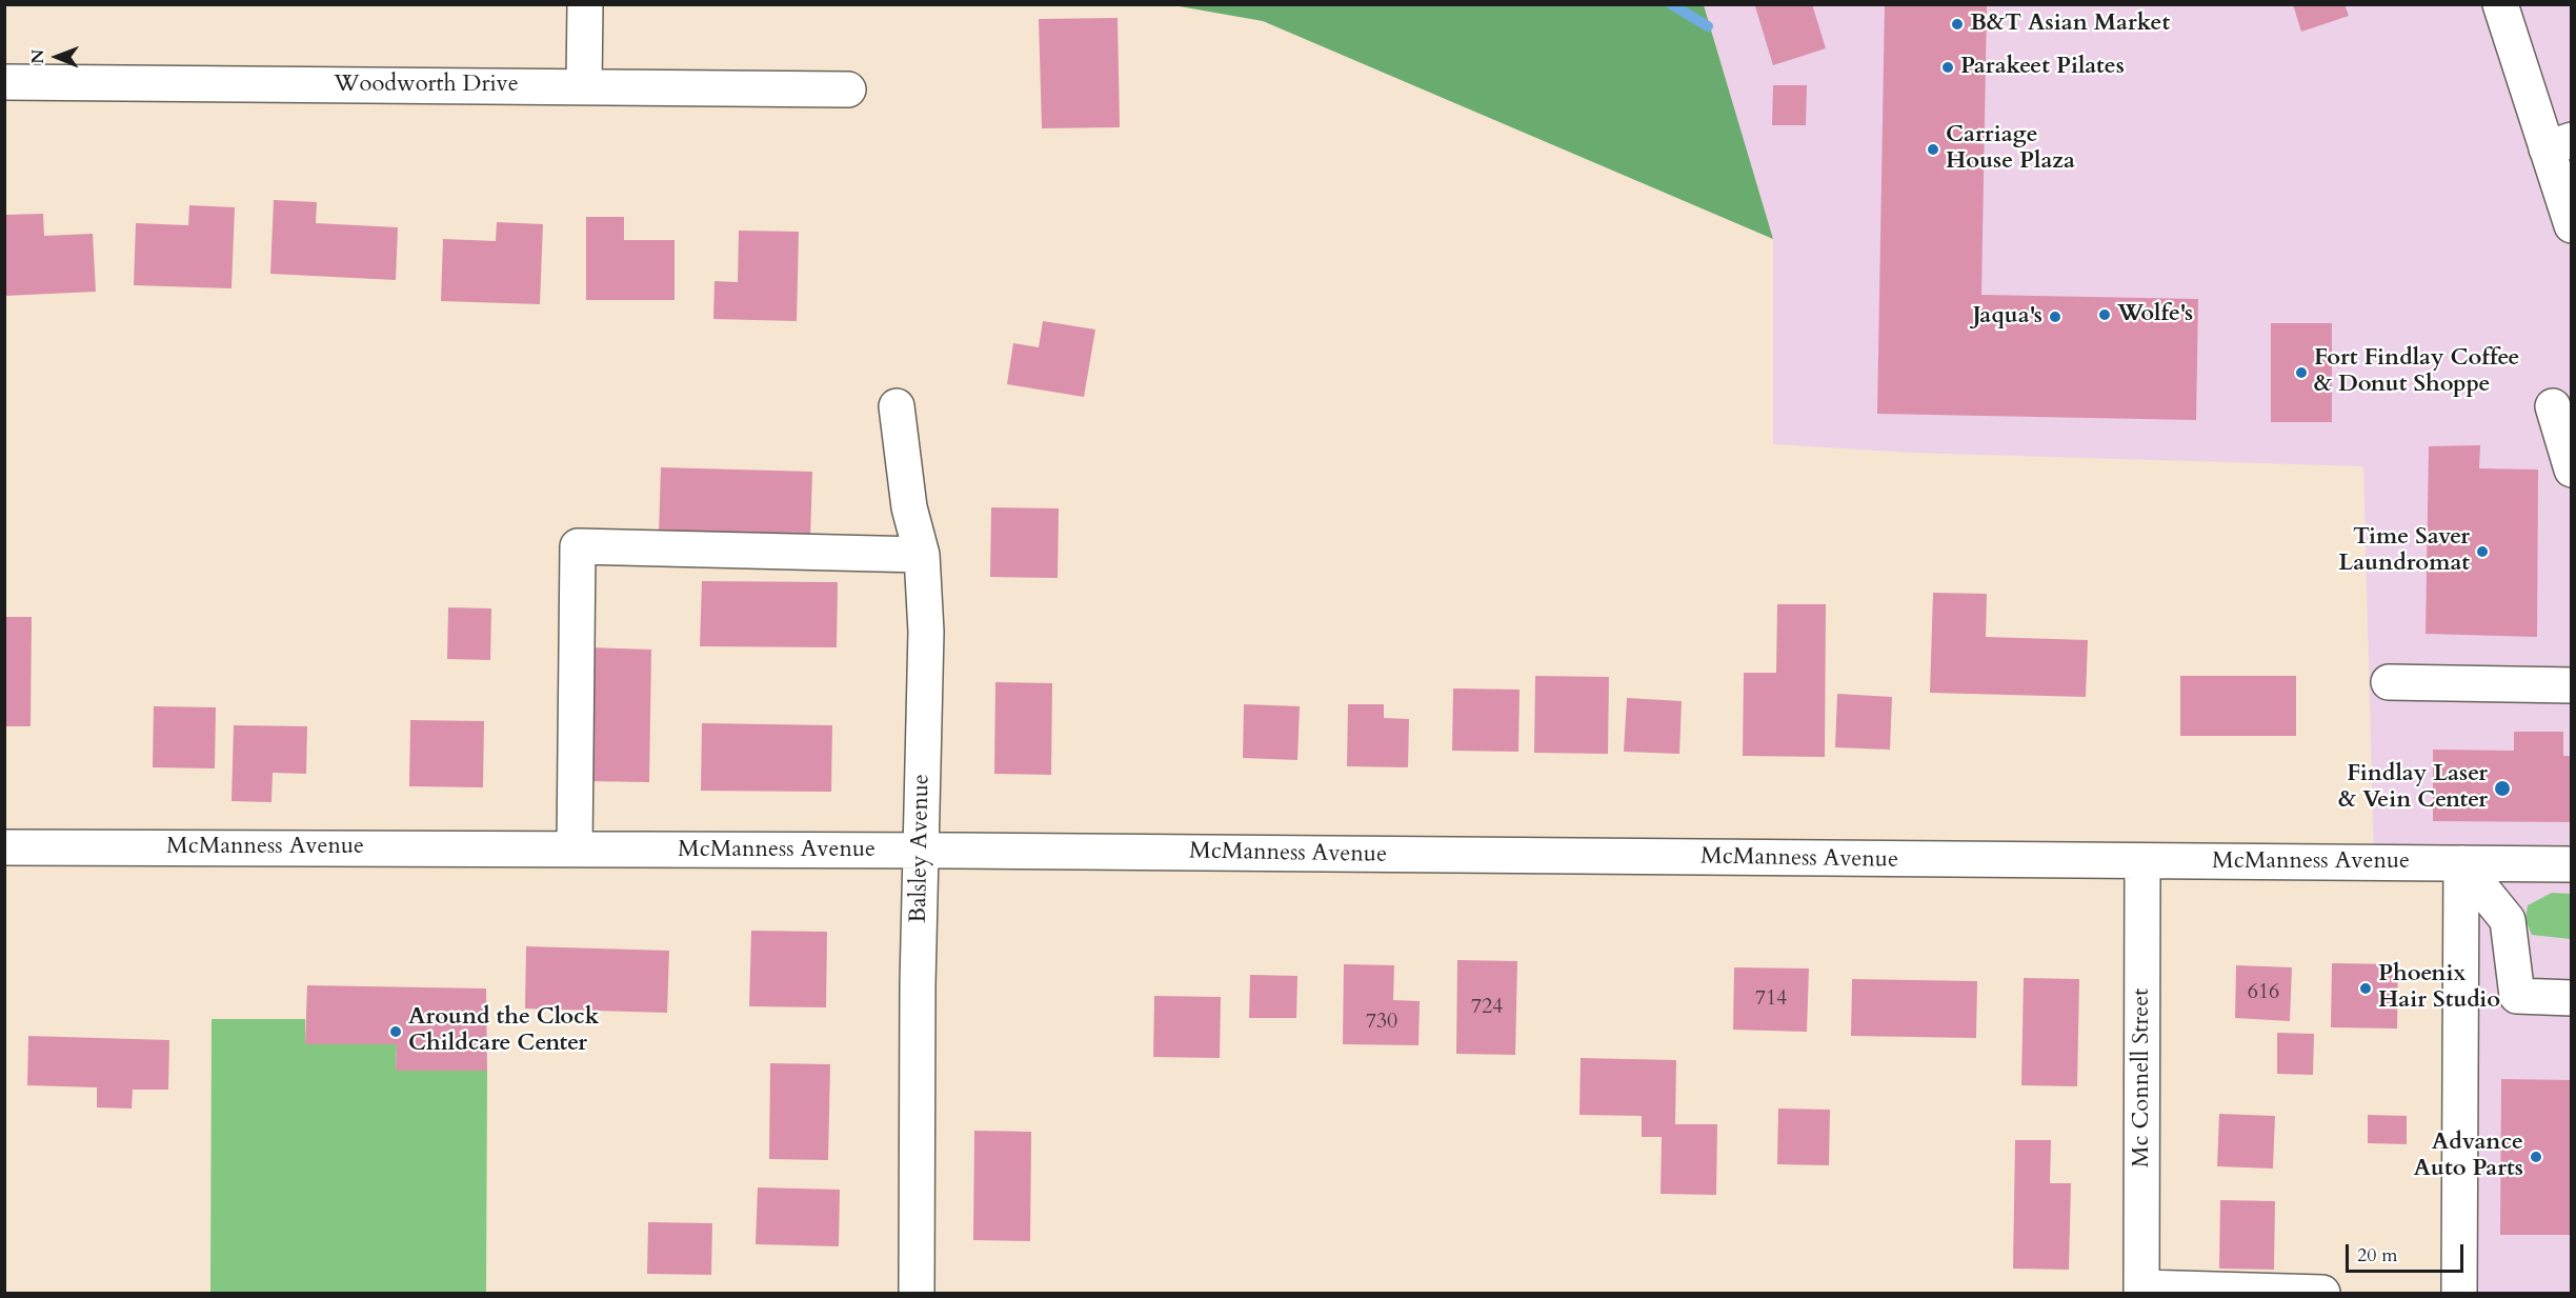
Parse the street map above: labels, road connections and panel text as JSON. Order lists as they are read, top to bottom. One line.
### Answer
{"streets":{"main road":["Woodworth Drive","McManness Avenue","Balsley Avenue","Mc Connell Street"]},"crossings":[["McManness Avenue","Balsley Avenue"],["McManness Avenue","Mc Connell Street"]],"places":["B&T Asian Market","Parakeet Pilates","Carriage House Plaza","Wolfe's","Jaqua's","Fort Findlay Coffee & Donut Shoppe","Time Saver Laundromat","Findlay Laser & Vein Center","Phoenix Hair Studio","Around the Clock Childcare Center","Advance Auto Parts"],"house_numbers":["616","714","724","730"],"scale_bar":"20 m","north":"left"}
